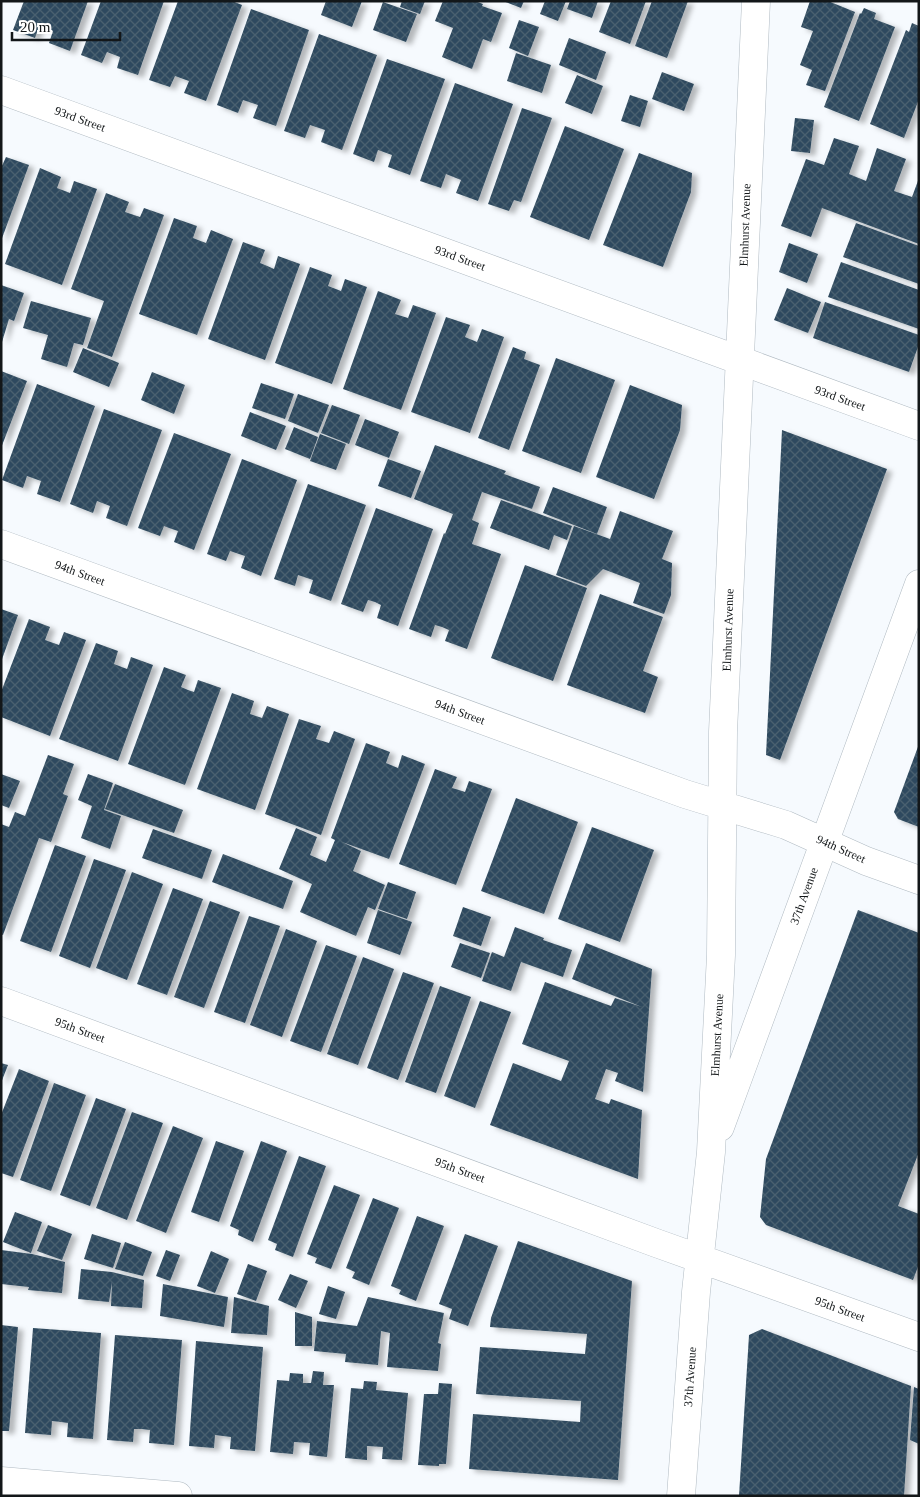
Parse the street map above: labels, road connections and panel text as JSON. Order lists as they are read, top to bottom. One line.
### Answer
{"streets":{"street":["93rd Street","Elmhurst Avenue","94th Street","37th Avenue","95th Street"]},"crossings":[["93rd Street","Elmhurst Avenue"],["Elmhurst Avenue","94th Street"],["Elmhurst Avenue","37th Avenue"],["Elmhurst Avenue","95th Street"],["94th Street","37th Avenue"],["37th Avenue","95th Street"]],"scale_bar":"20 m"}
